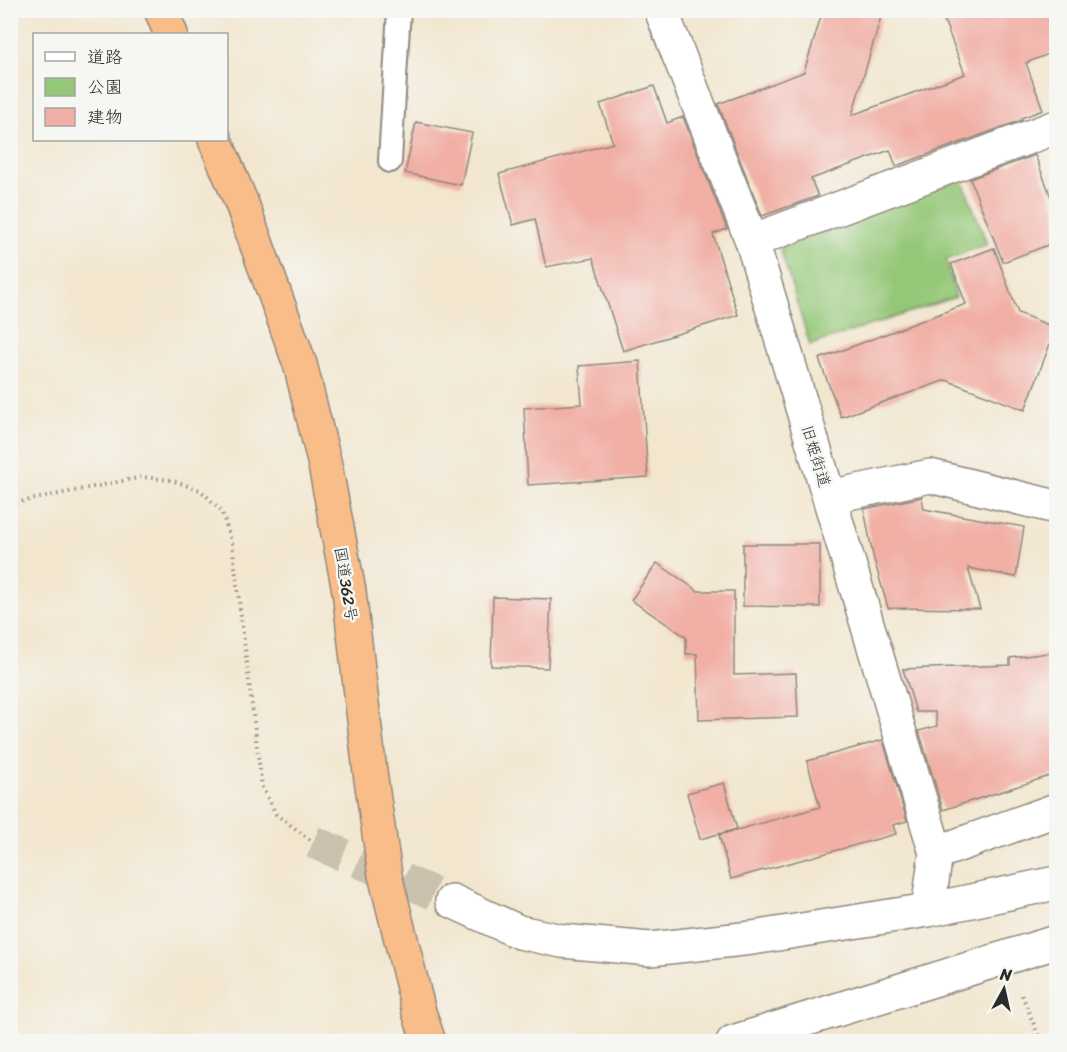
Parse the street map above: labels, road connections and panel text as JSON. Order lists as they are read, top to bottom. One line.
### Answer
{"streets":{"highway":["国道362号"],"street":["旧姫街道"]},"legend":["道路","公園","建物"],"north":"top"}
